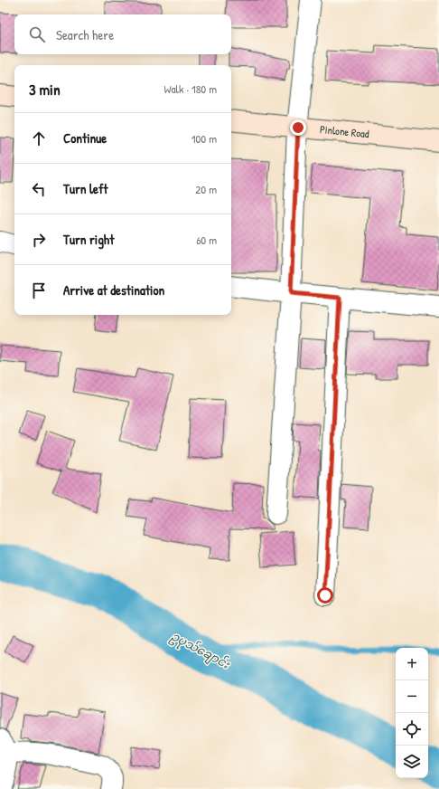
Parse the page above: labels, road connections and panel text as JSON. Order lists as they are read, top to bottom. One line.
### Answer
{"streets":{"street":["Pinlone Road"]},"water":["ဥပုသ်ချောင်း"],"page":{"search":"Search here","heading":["3 min","Walk · 180 m"],"list":[["Continue","100 m"],["Turn left","20 m"],["Turn right","60 m"],"Arrive at destination"],"map_buttons":["+","−"]}}
